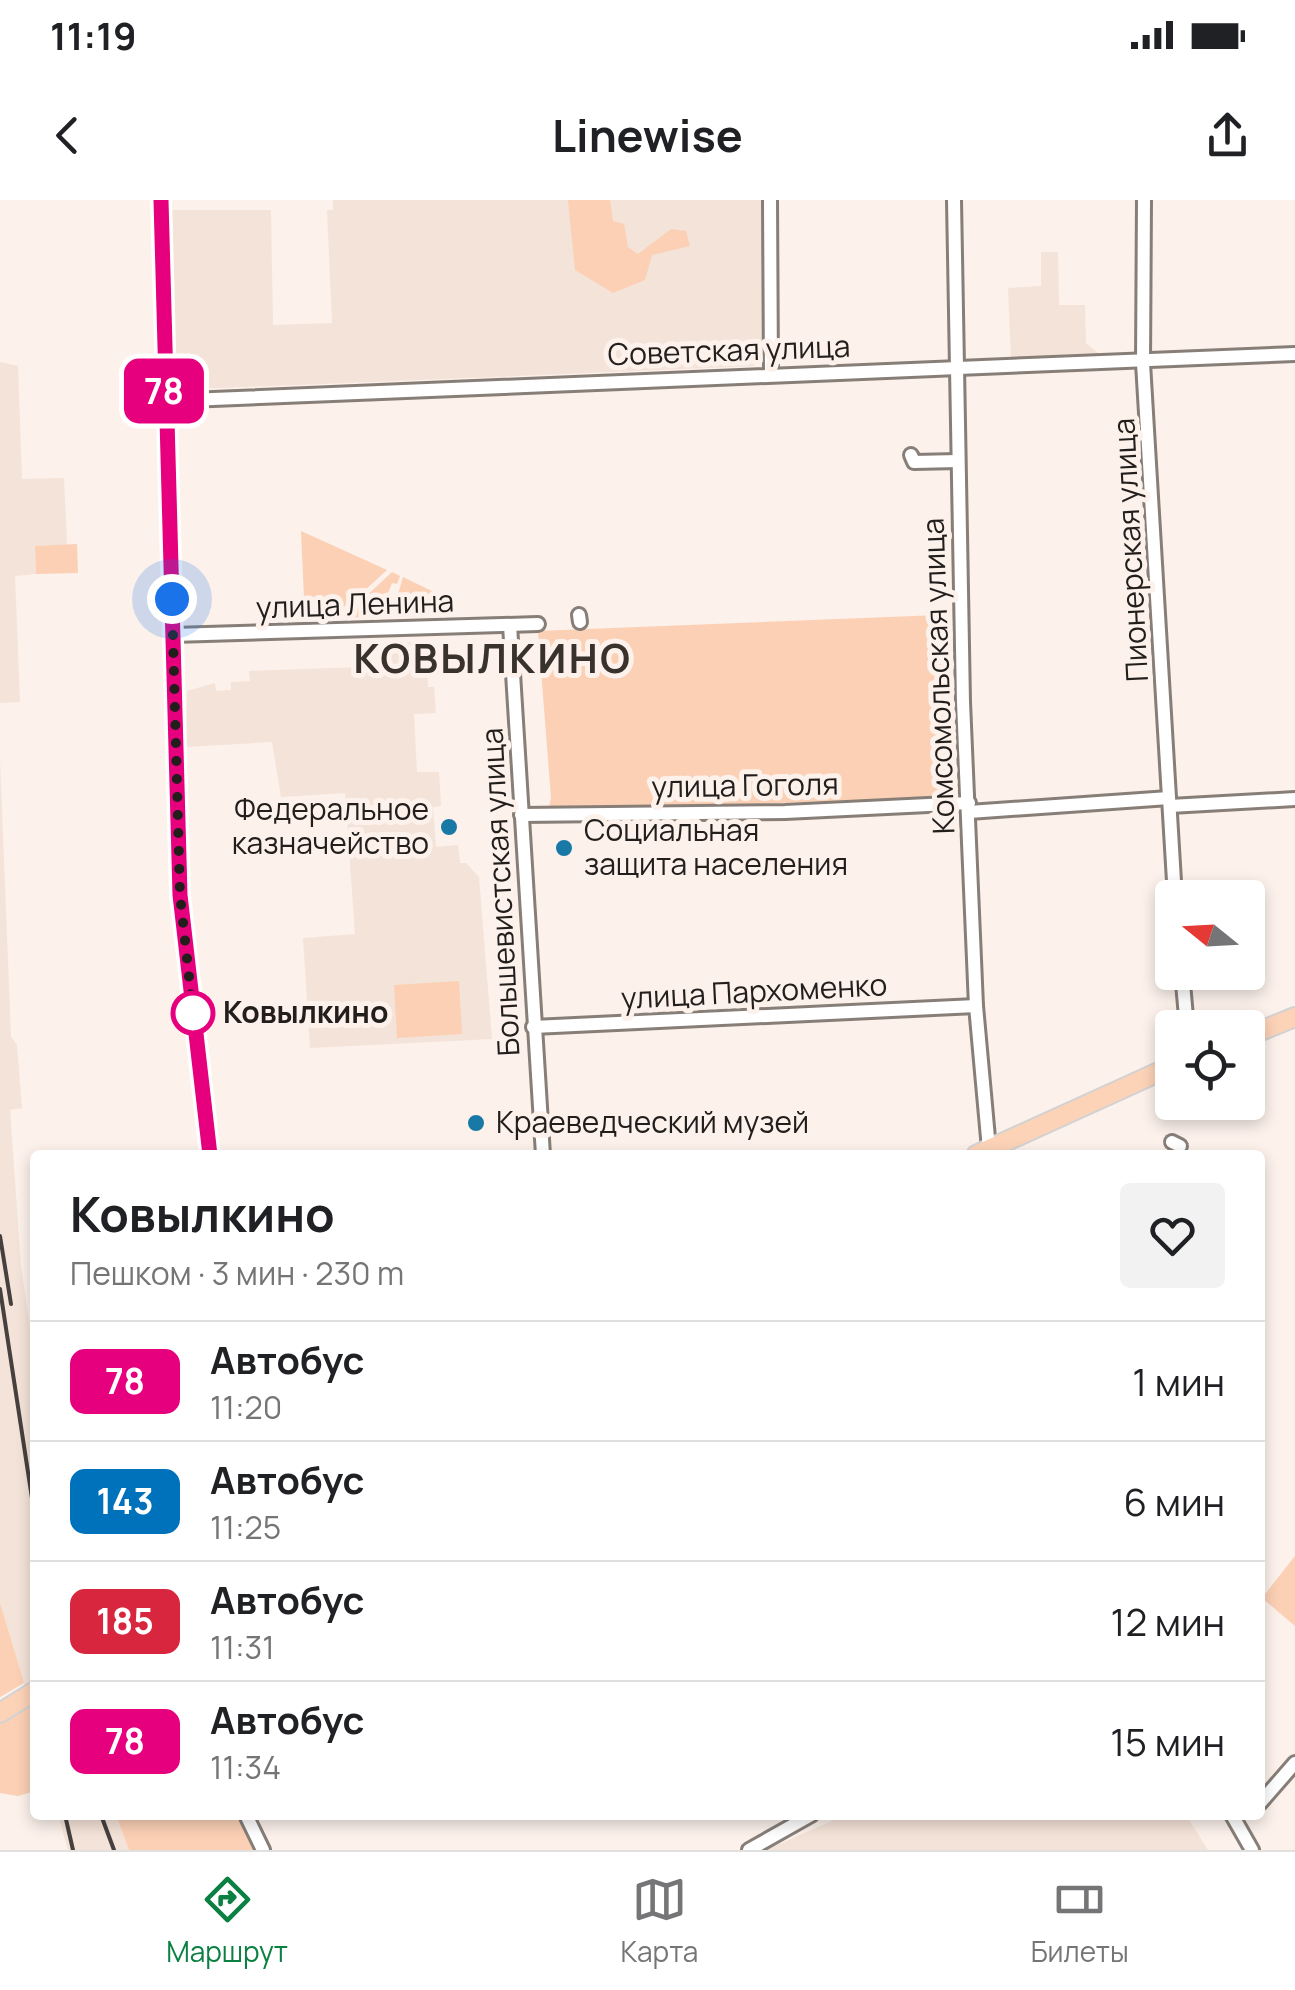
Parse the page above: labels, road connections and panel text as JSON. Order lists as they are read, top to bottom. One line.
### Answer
{"streets":{"street":["Советская улица","Пионерская улица","улица Ленина","Комсомольская улица","улица Гоголя","Большевистская улица","улица Пархоменко"]},"crossings":[["Советская улица","Пионерская улица"],["Советская улица","Комсомольская улица"],["Пионерская улица","улица Гоголя"],["улица Ленина","Большевистская улица"],["Комсомольская улица","улица Гоголя"],["Комсомольская улица","улица Пархоменко"],["улица Гоголя","Большевистская улица"],["Большевистская улица","улица Пархоменко"]],"districts":["КОВЫЛКИНО"],"places":["Федеральное казначейство","Социальная защита населения","Ковылкино","Краеведческий музей"],"lines":["bus line 78"],"north":"left","page":{"status":"11:19","header":"Linewise","on_map":"78","heading":["Ковылкино","Пешком · 3 мин · 230 m"],"list":[{"mark":"78","name":"Автобус","note":"11:20","value":"1 мин"},{"mark":"143","name":"Автобус","note":"11:25","value":"6 мин"},{"mark":"185","name":"Автобус","note":"11:31","value":"12 мин"},{"mark":"78","name":"Автобус","note":"11:34","value":"15 мин"}],"tabs":["Маршрут","Карта","Билеты"]}}
